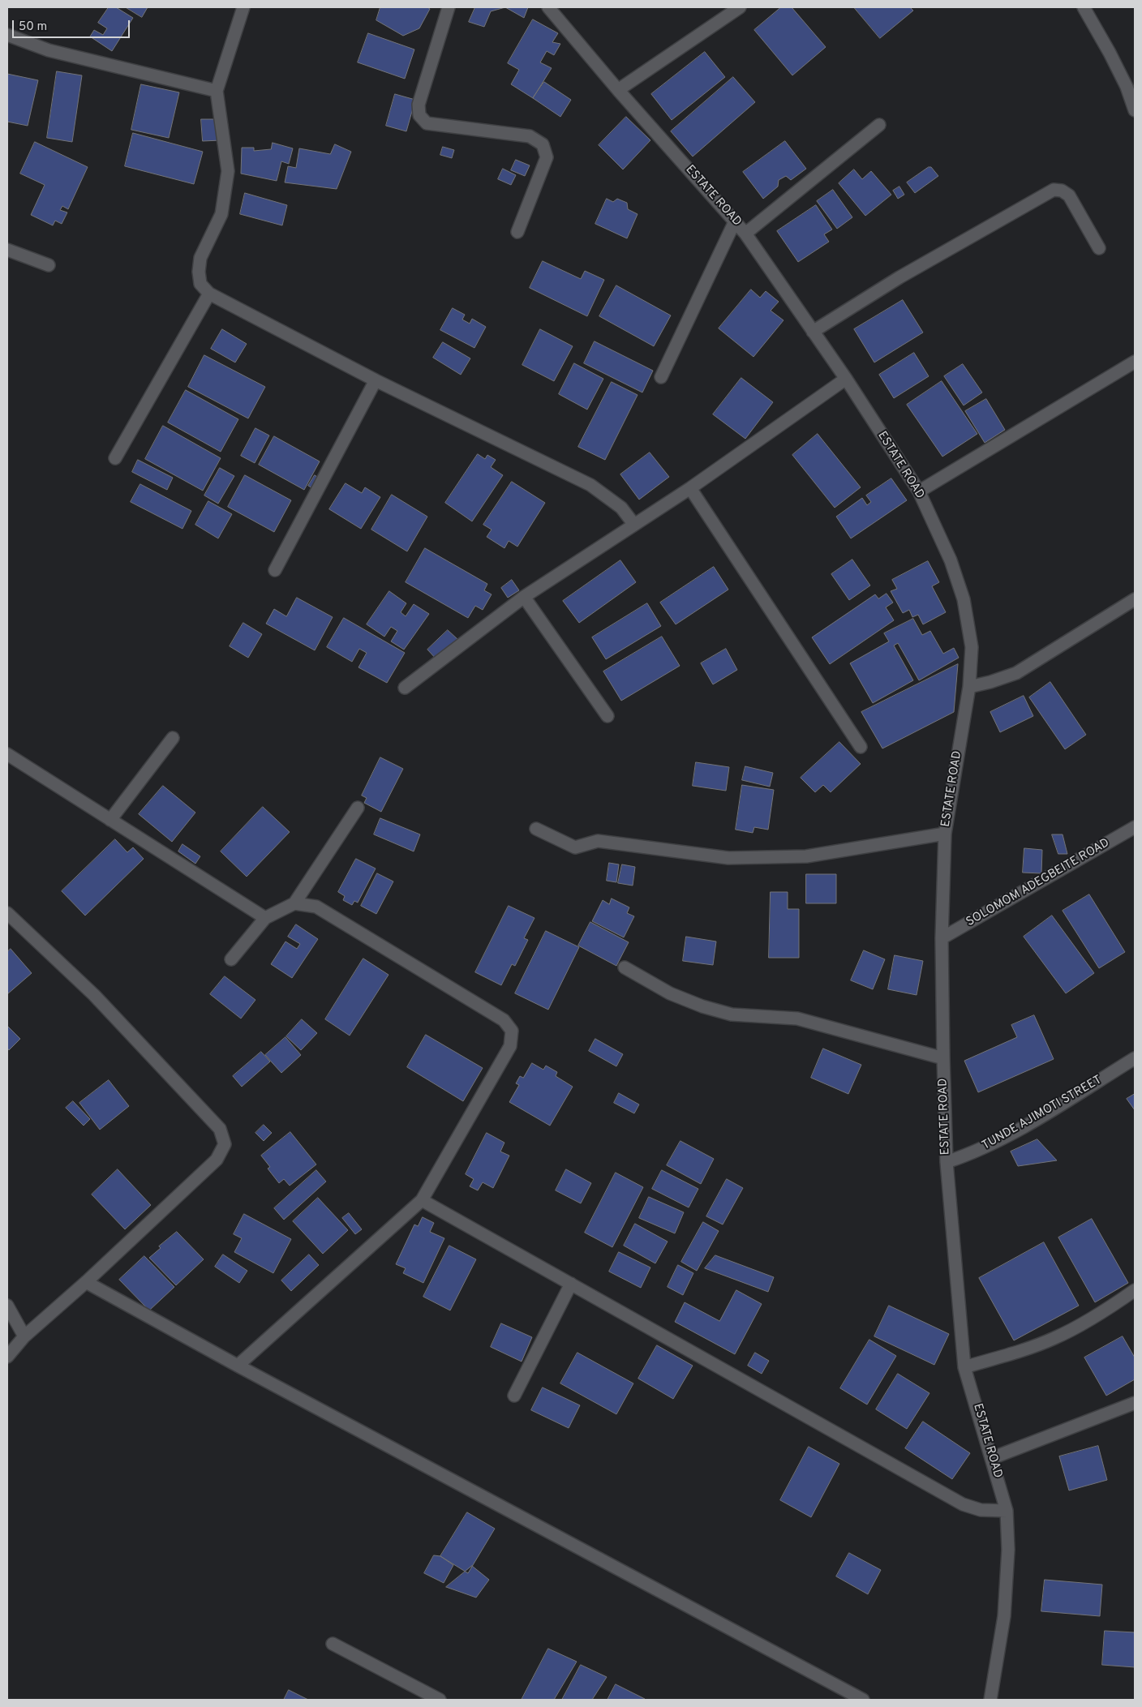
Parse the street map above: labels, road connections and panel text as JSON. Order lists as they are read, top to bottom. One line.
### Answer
{"streets":{"street":["ESTATE ROAD","SOLOMOM ADEGBEITE ROAD","TUNDE AJIMOTI STREET"]},"crossings":[["ESTATE ROAD","SOLOMOM ADEGBEITE ROAD"],["ESTATE ROAD","TUNDE AJIMOTI STREET"]],"scale_bar":"50 m"}
